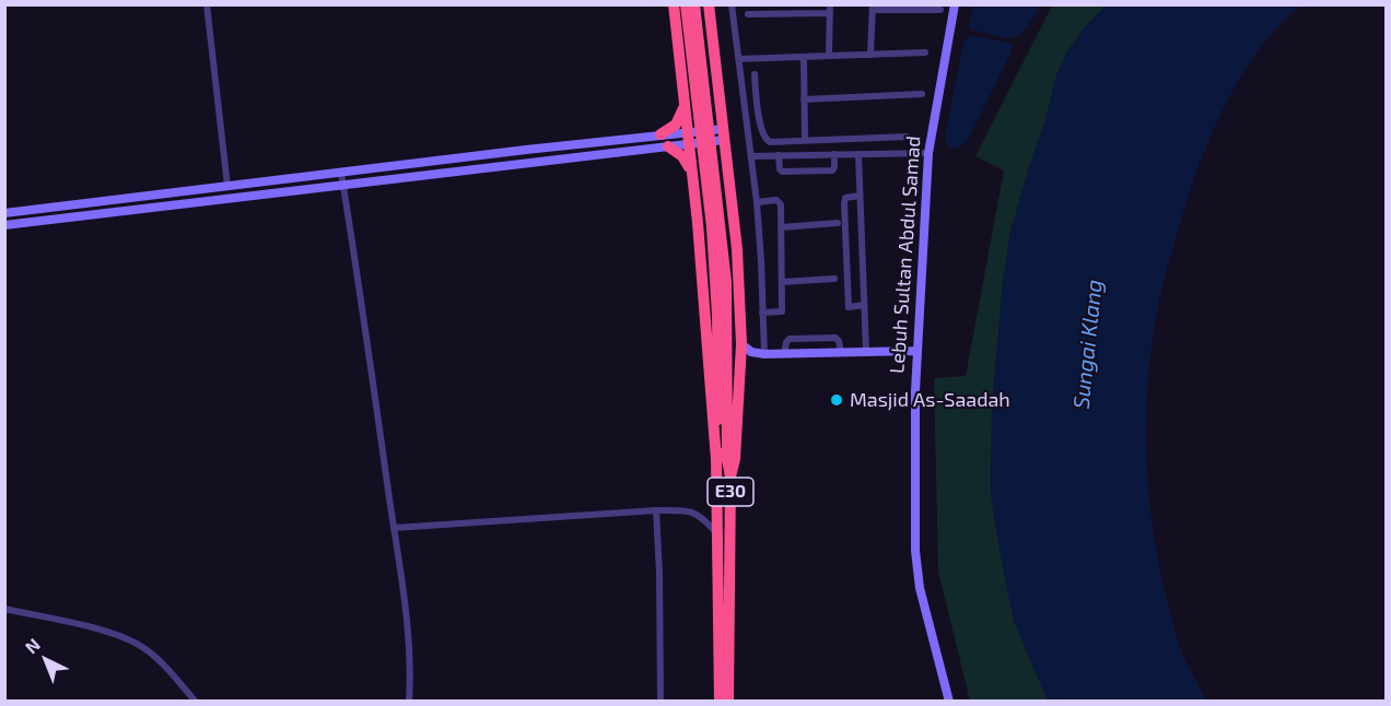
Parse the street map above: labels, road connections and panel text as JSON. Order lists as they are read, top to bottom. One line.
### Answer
{"streets":{"highway":["E30"],"street":["Lebuh Sultan Abdul Samad"]},"water":["Sungai Klang"],"places":["Masjid As-Saadah"],"north":"top left"}
